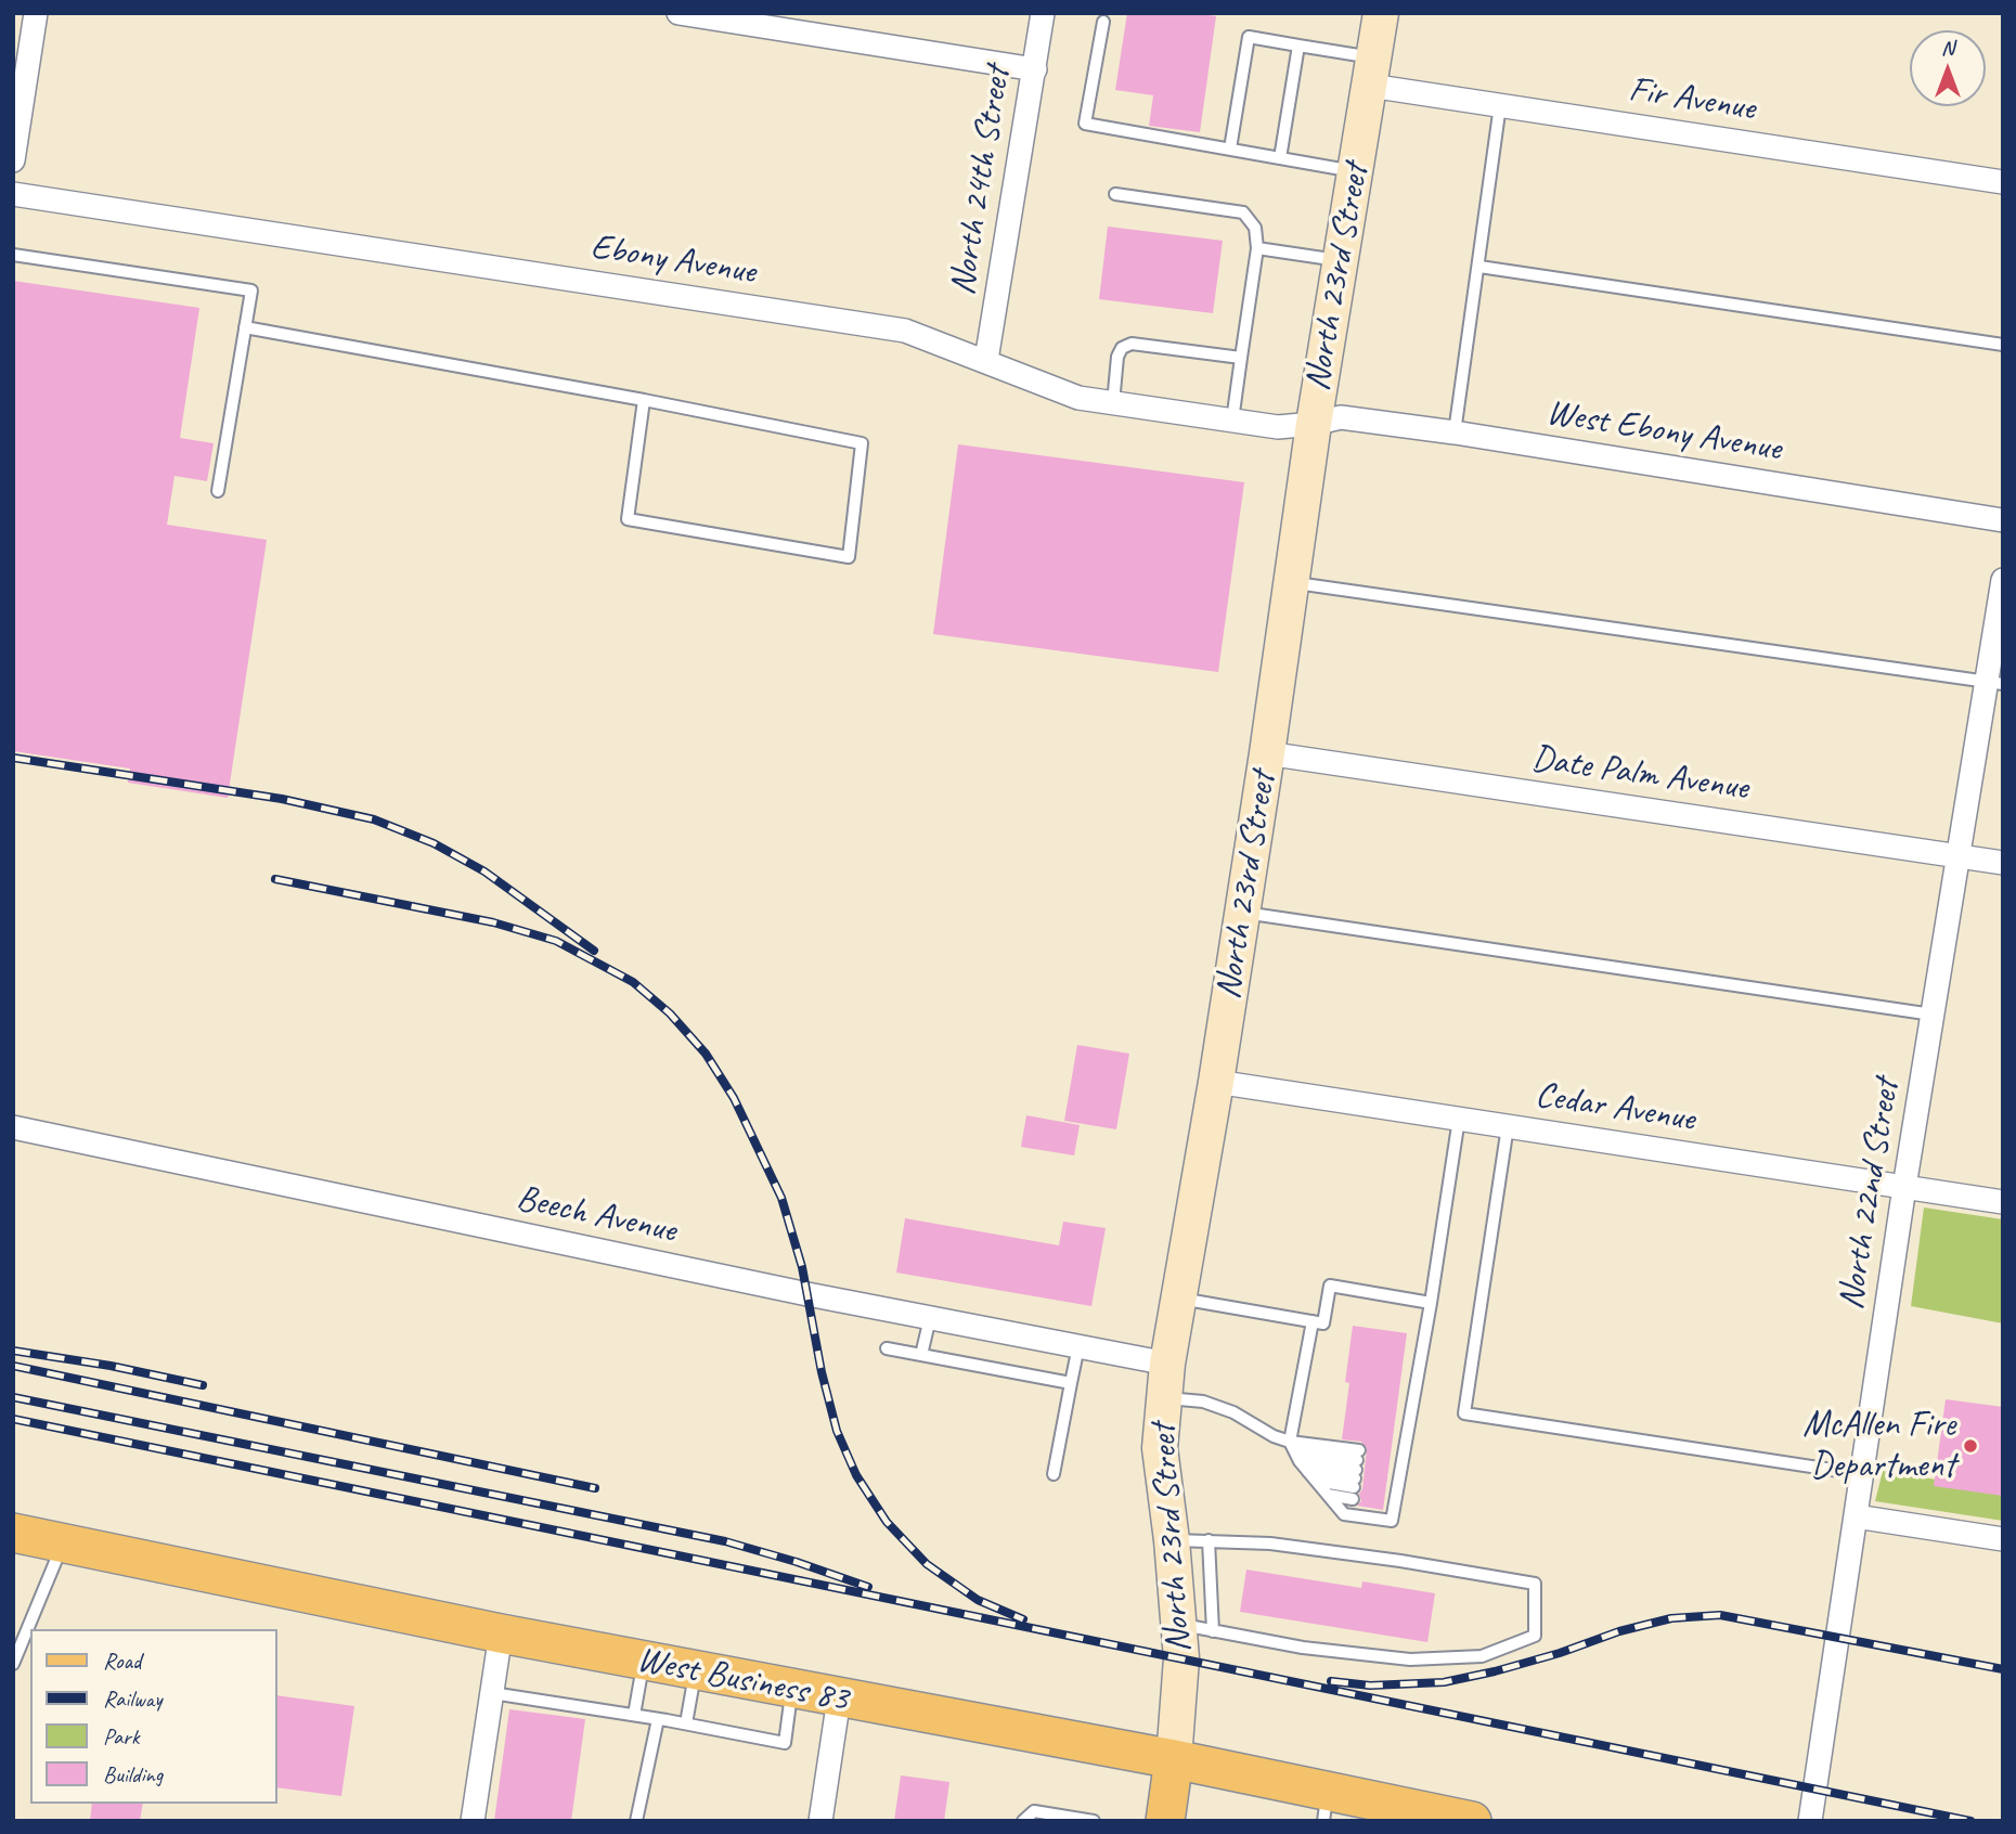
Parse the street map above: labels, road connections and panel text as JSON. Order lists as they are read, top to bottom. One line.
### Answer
{"streets":{"main road":["North 23rd Street","West Business 83"],"street":["Fir Avenue","North 24th Street","Ebony Avenue","West Ebony Avenue","Date Palm Avenue","Cedar Avenue","North 22nd Street","Beech Avenue"]},"crossings":[["Fir Avenue","North 23rd Street"],["North 24th Street","Ebony Avenue"],["Ebony Avenue","North 23rd Street"],["Ebony Avenue","West Ebony Avenue"],["North 23rd Street","West Ebony Avenue"],["North 23rd Street","Date Palm Avenue"],["North 23rd Street","Cedar Avenue"],["North 23rd Street","Beech Avenue"],["North 23rd Street","West Business 83"],["Date Palm Avenue","North 22nd Street"],["Cedar Avenue","North 22nd Street"]],"places":["McAllen Fire Department"],"legend":["Road","Railway","Park","Building"],"north":"top"}
